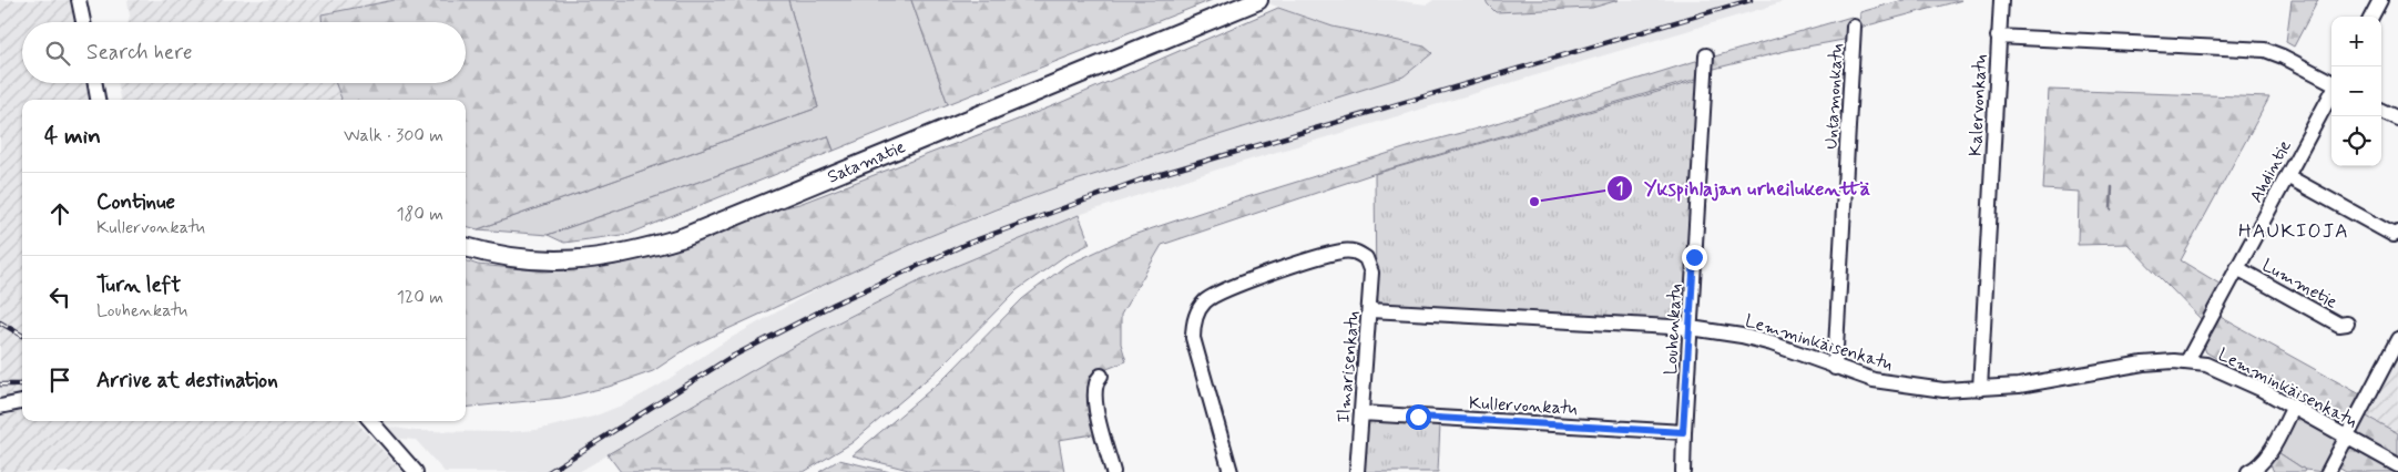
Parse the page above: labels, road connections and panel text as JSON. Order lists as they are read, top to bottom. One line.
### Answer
{"streets":{"main road":["Satamatie"],"street":["Untamonkatu","Kalervonkatu","Ahdintie","Lummetie","Louhenkatu","Lemminkäisenkatu","Ilmarisenkatu","Kullervonkatu"]},"crossings":[["Untamonkatu","Lemminkäisenkatu"],["Kalervonkatu","Lemminkäisenkatu"],["Ahdintie","Lummetie"],["Ahdintie","Lemminkäisenkatu"],["Louhenkatu","Lemminkäisenkatu"],["Louhenkatu","Kullervonkatu"],["Lemminkäisenkatu","Ilmarisenkatu"],["Ilmarisenkatu","Kullervonkatu"]],"districts":["HAUKIOJA"],"places":["Ykspihlajan urheilukenttä"],"page":{"map_buttons":["+","−"],"search":"Search here","heading":["4 min","Walk · 300 m"],"list":[["Continue","Kullervonkatu","180 m"],["Turn left","Louhenkatu","120 m"],"Arrive at destination"]}}
